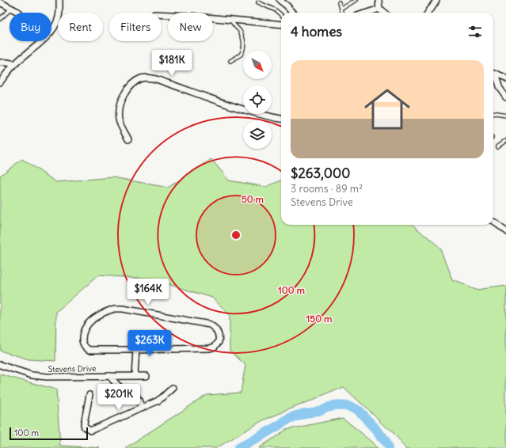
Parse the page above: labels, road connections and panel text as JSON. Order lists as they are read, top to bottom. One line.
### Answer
{"streets":{"street":["Stevens Drive"]},"scale_bar":"100 m","north":"bottom right","page":{"chip":["Buy","Rent","Filters","New"],"heading":"4 homes","price":["$181K","$164K","$263K","$201K"],"list":[{"name":"$263,000","note":"3 rooms · 89 m² · Stevens Drive"}],"scale":"100 m"},"rings":["50 m","100 m","150 m"]}
